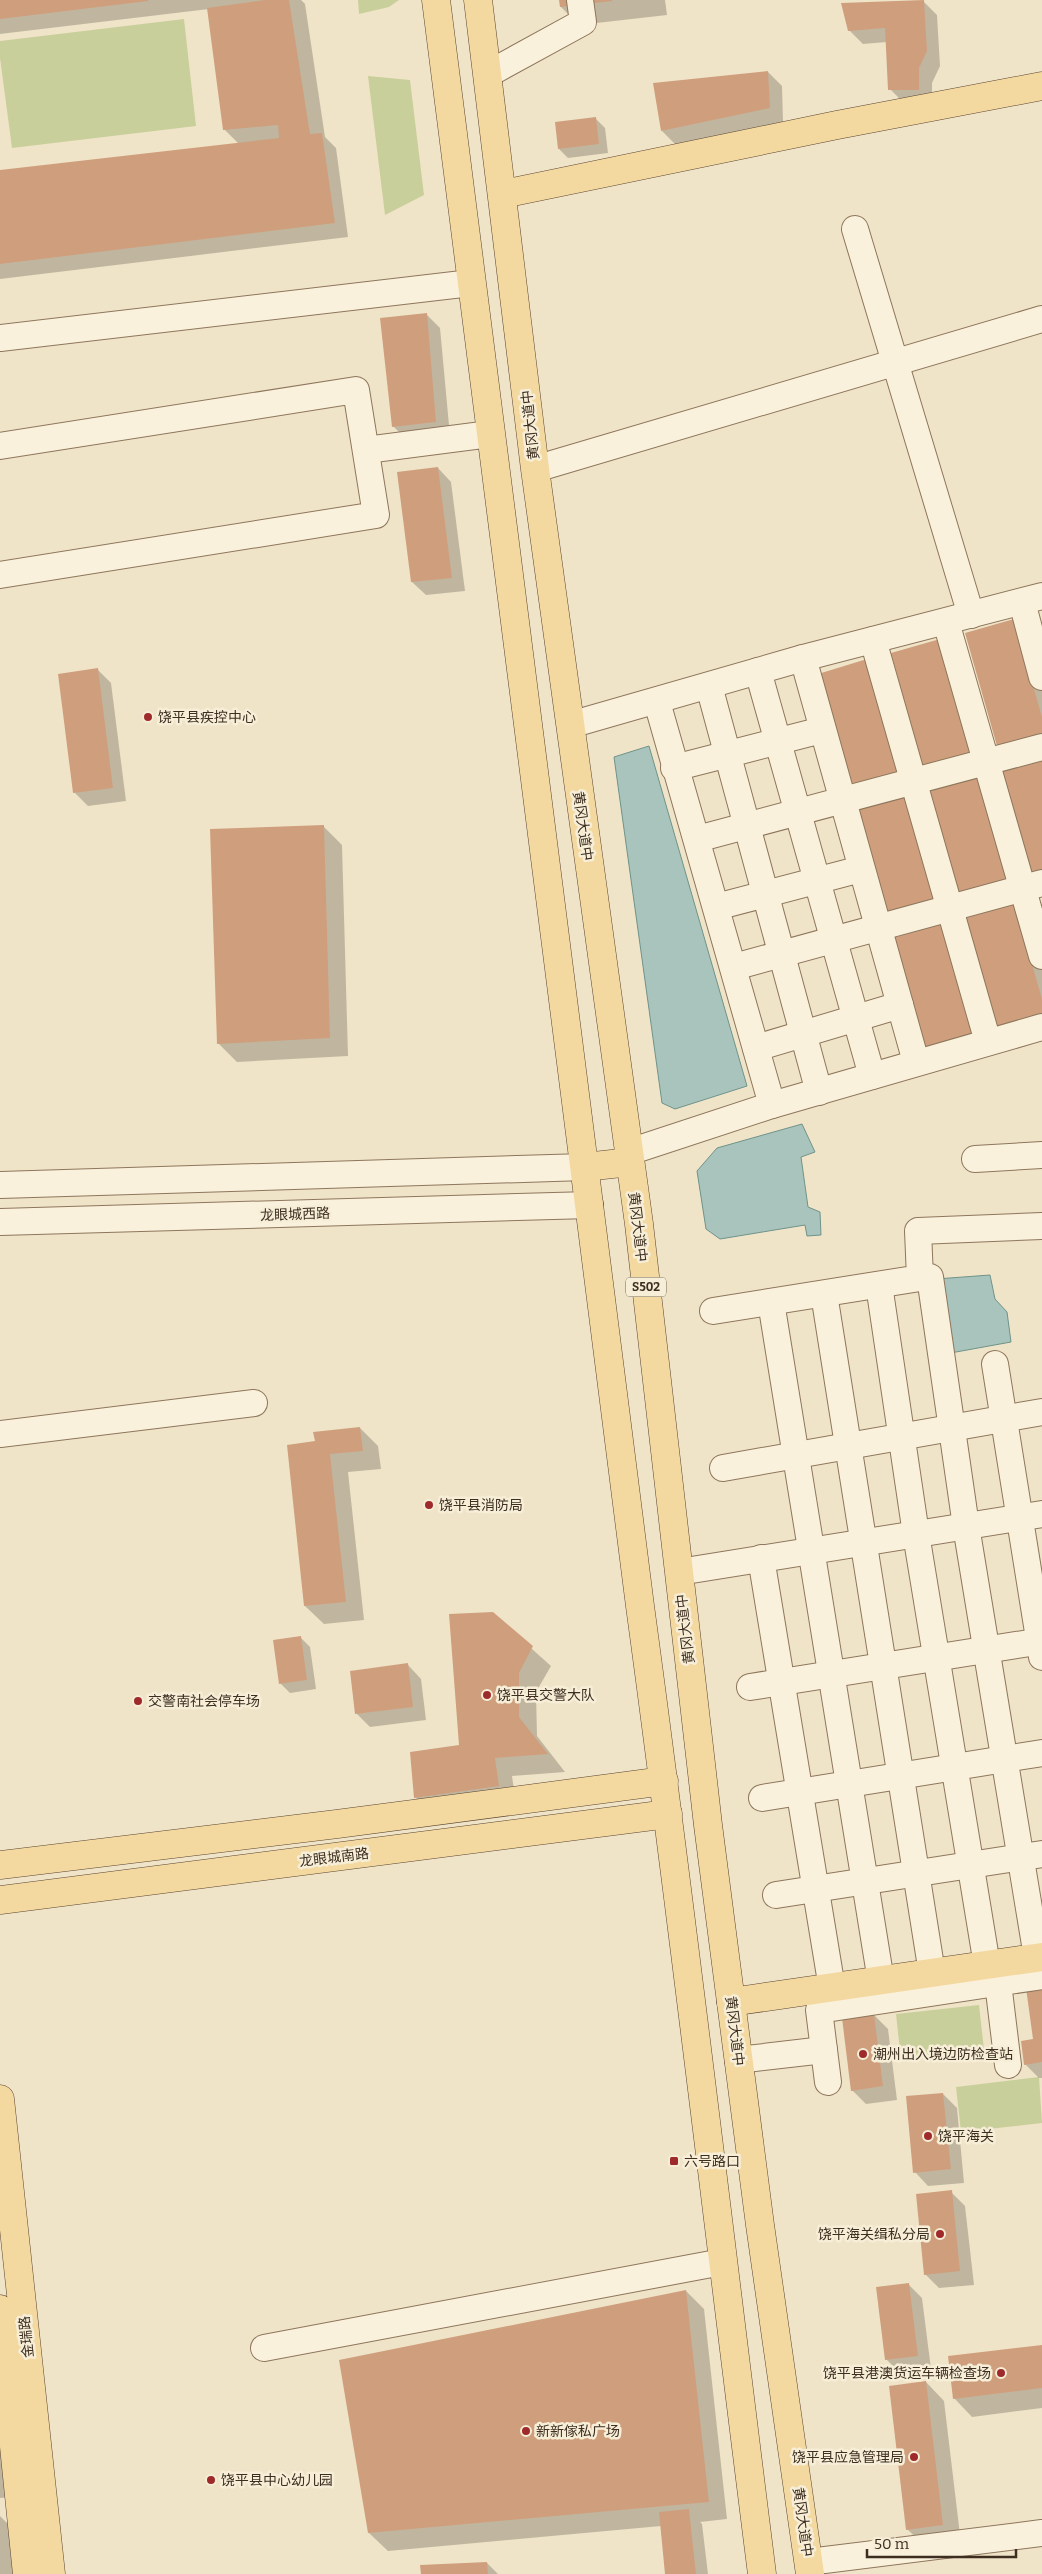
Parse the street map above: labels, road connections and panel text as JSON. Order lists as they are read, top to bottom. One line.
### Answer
{"streets":{"main road":["黄冈大道中","S502","龙眼城南路","金瑞路"],"street":["龙眼城西路"]},"places":{"other":["饶平县疾控中心","饶平县消防局","饶平县交警大队","交警南社会停车场","潮州出入境边防检查站","饶平海关","饶平海关缉私分局","饶平县港澳货运车辆检查场","新新傢私广场","饶平县应急管理局","饶平县中心幼儿园"],"transit":["六号路口"]},"scale_bar":"50 m"}
